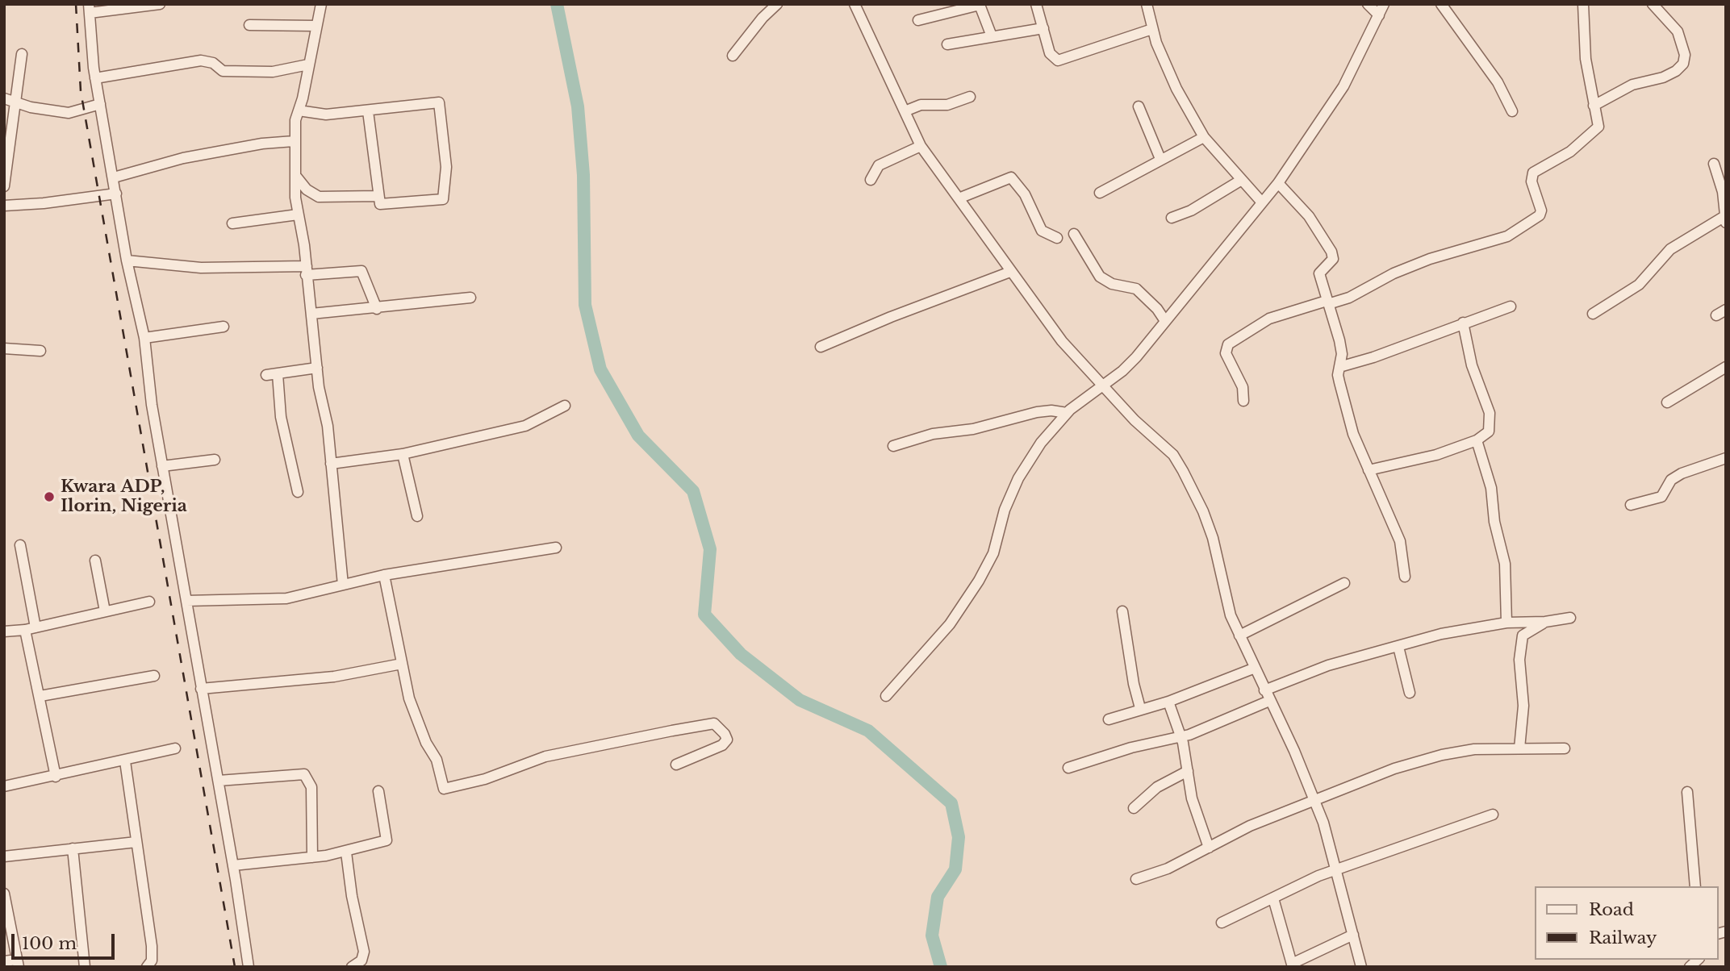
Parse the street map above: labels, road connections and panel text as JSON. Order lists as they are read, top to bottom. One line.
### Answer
{"places":["Kwara ADP, Ilorin, Nigeria"],"legend":["Road","Railway"],"scale_bar":"100 m"}
